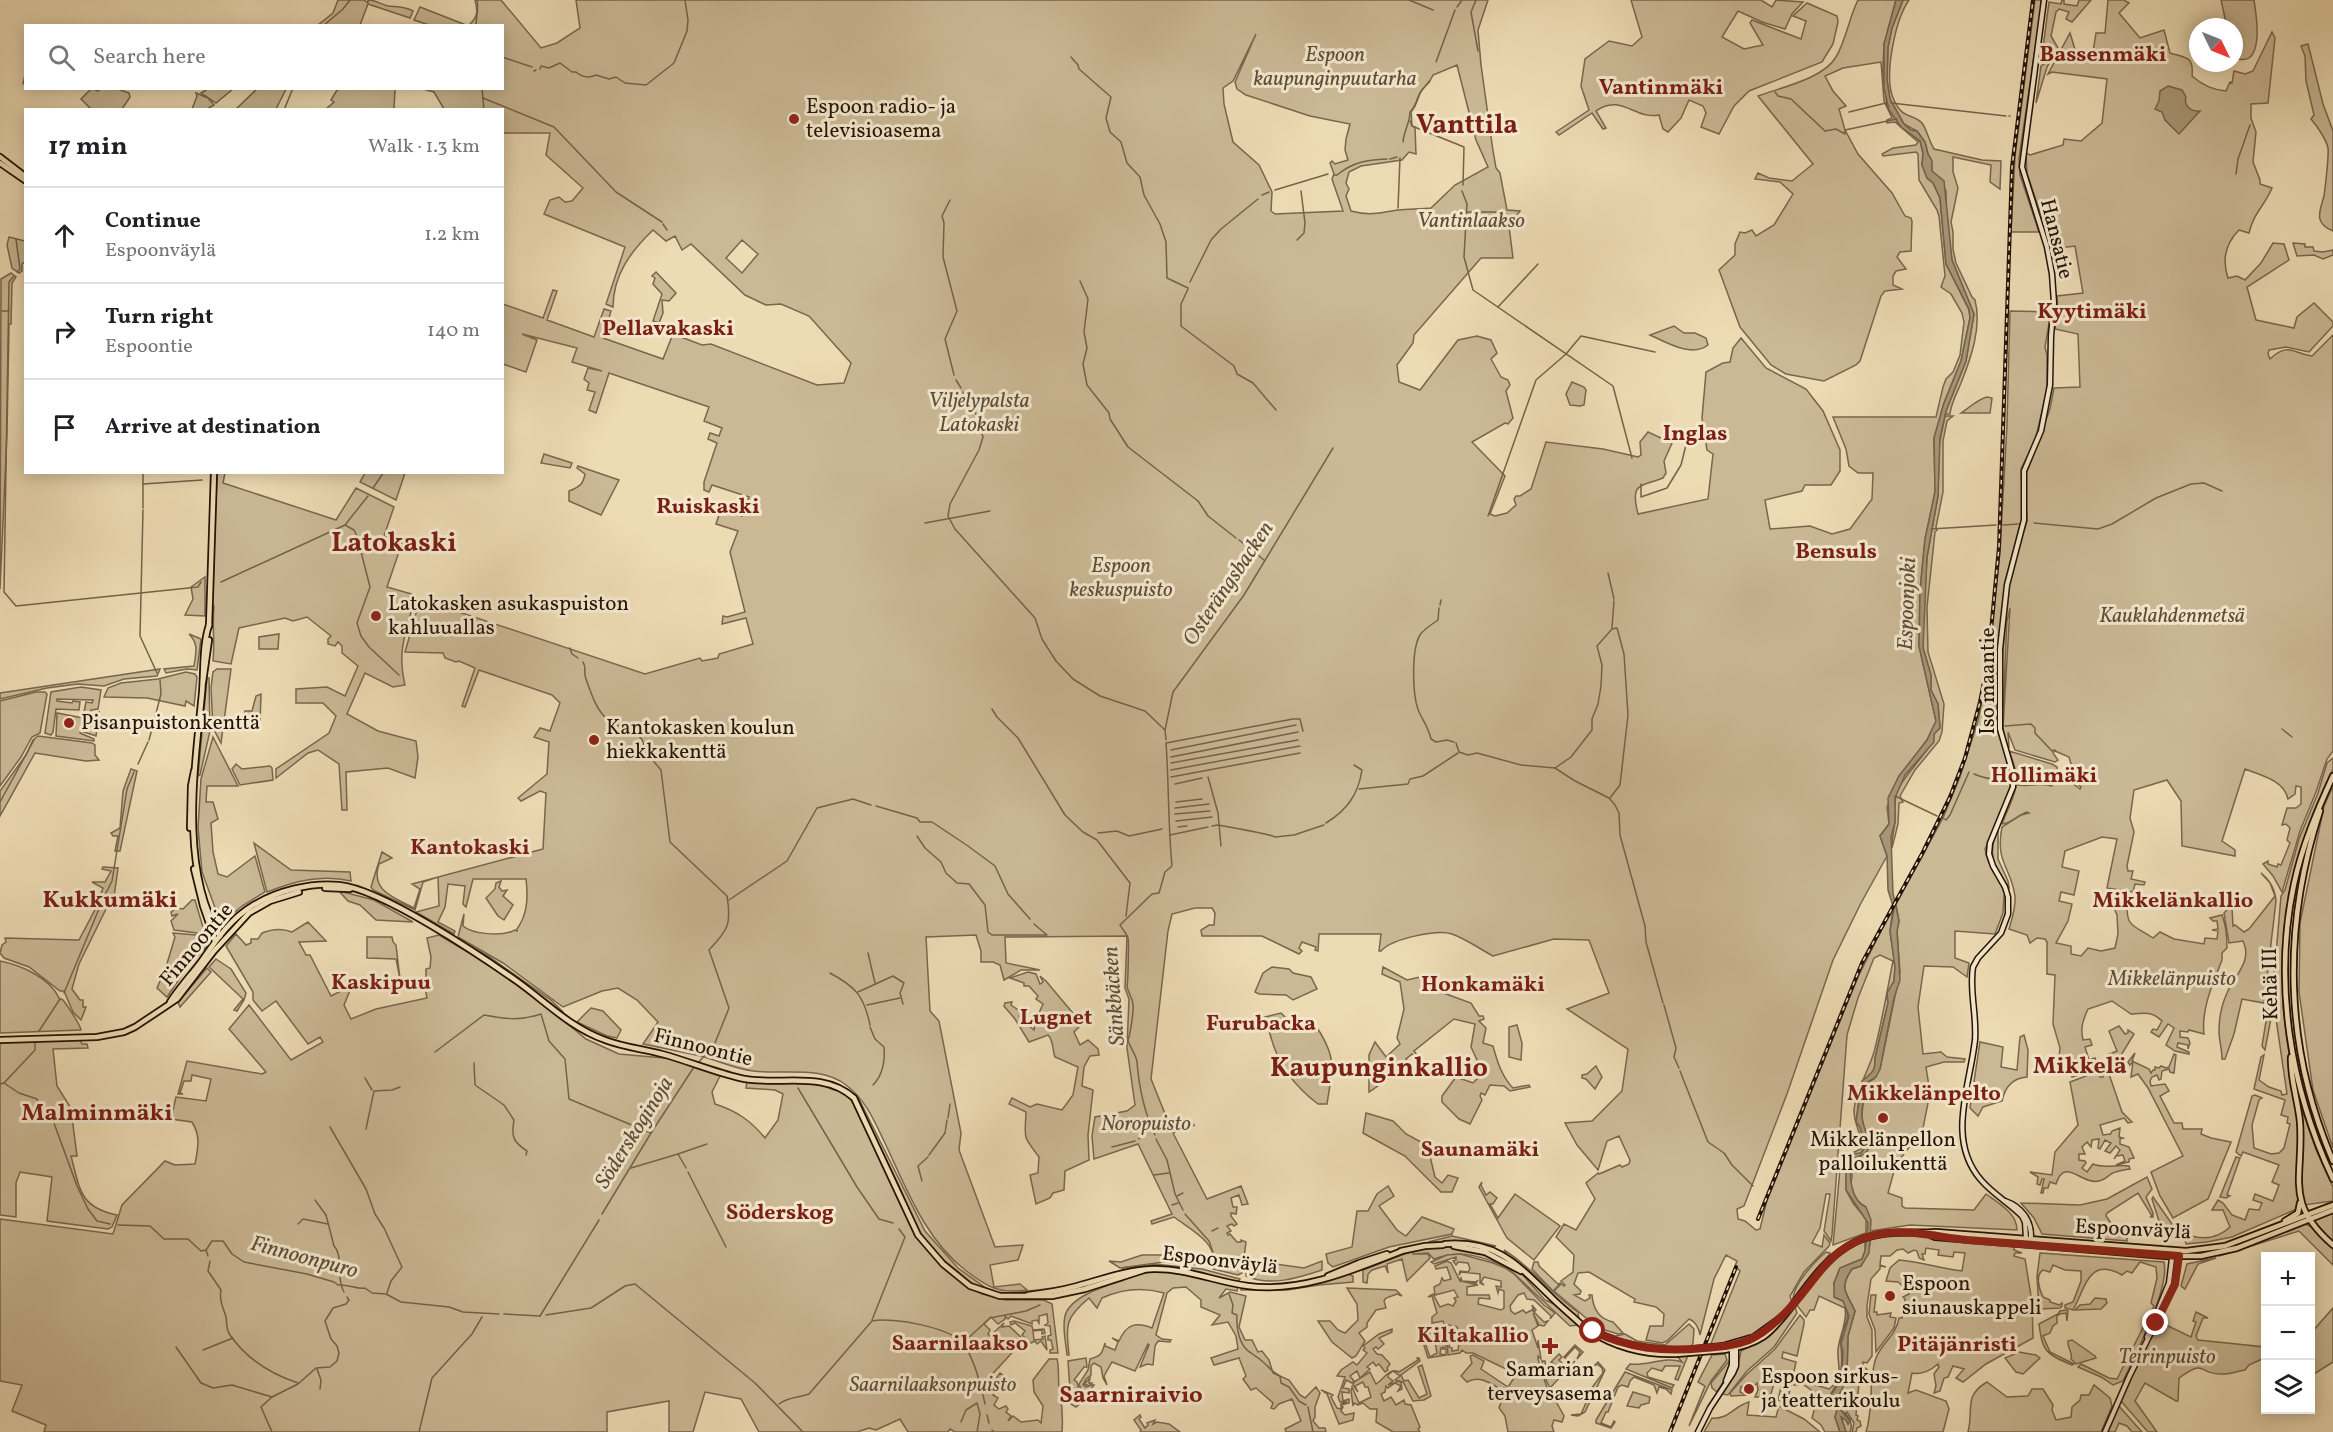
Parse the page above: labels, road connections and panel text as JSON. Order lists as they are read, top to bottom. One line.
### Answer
{"streets":{"main road":["Hansatie","Iso maantie","Finnoontie","Kehä III","Espoonväylä"]},"crossings":[["Hansatie","Iso maantie"],["Iso maantie","Espoonväylä"],["Finnoontie","Espoonväylä"]],"districts":["Bassenmäki","Vantinmäki","Vanttila","Kyytimäki","Pellavakaski","Inglas","Ruiskaski","Latokaski","Bensuls","Hollimäki","Kantokaski","Kukkumäki","Mikkelänkallio","Kaskipuu","Honkamäki","Lugnet","Furubacka","Mikkelä","Kaupunginkallio","Mikkelänpelto","Malminmäki","Saunamäki","Söderskog","Kiltakallio","Saarnilaakso","Pitäjänristi","Saarniraivio"],"water":["Osterängsbacken","Espoonjoki","Sänkbäcken","Söderskoginoja","Finnoonpuro"],"parks":["Espoon kaupunginpuutarha","Vantinlaakso","Viljelypalsta Latokaski","Espoon keskuspuisto","Kauklahdenmetsä","Mikkelänpuisto","Noropuisto","Teirinpuisto","Saarnilaaksonpuisto"],"places":{"other":["Espoon radio- ja televisioasema","Latokasken asukaspuiston kahluuallas","Pisanpuistonkenttä","Kantokasken koulun hiekkakenttä","Mikkelänpellon palloilukenttä","Espoon siunauskappeli","Espoon sirkus- ja teatterikoulu"],"health":["Samarian terveysasema"]},"north":"bottom right","page":{"search":"Search here","heading":["17 min","Walk · 1.3 km"],"list":[["Continue","Espoonväylä","1.2 km"],["Turn right","Espoontie","140 m"],"Arrive at destination"],"map_buttons":["+","−"]}}
